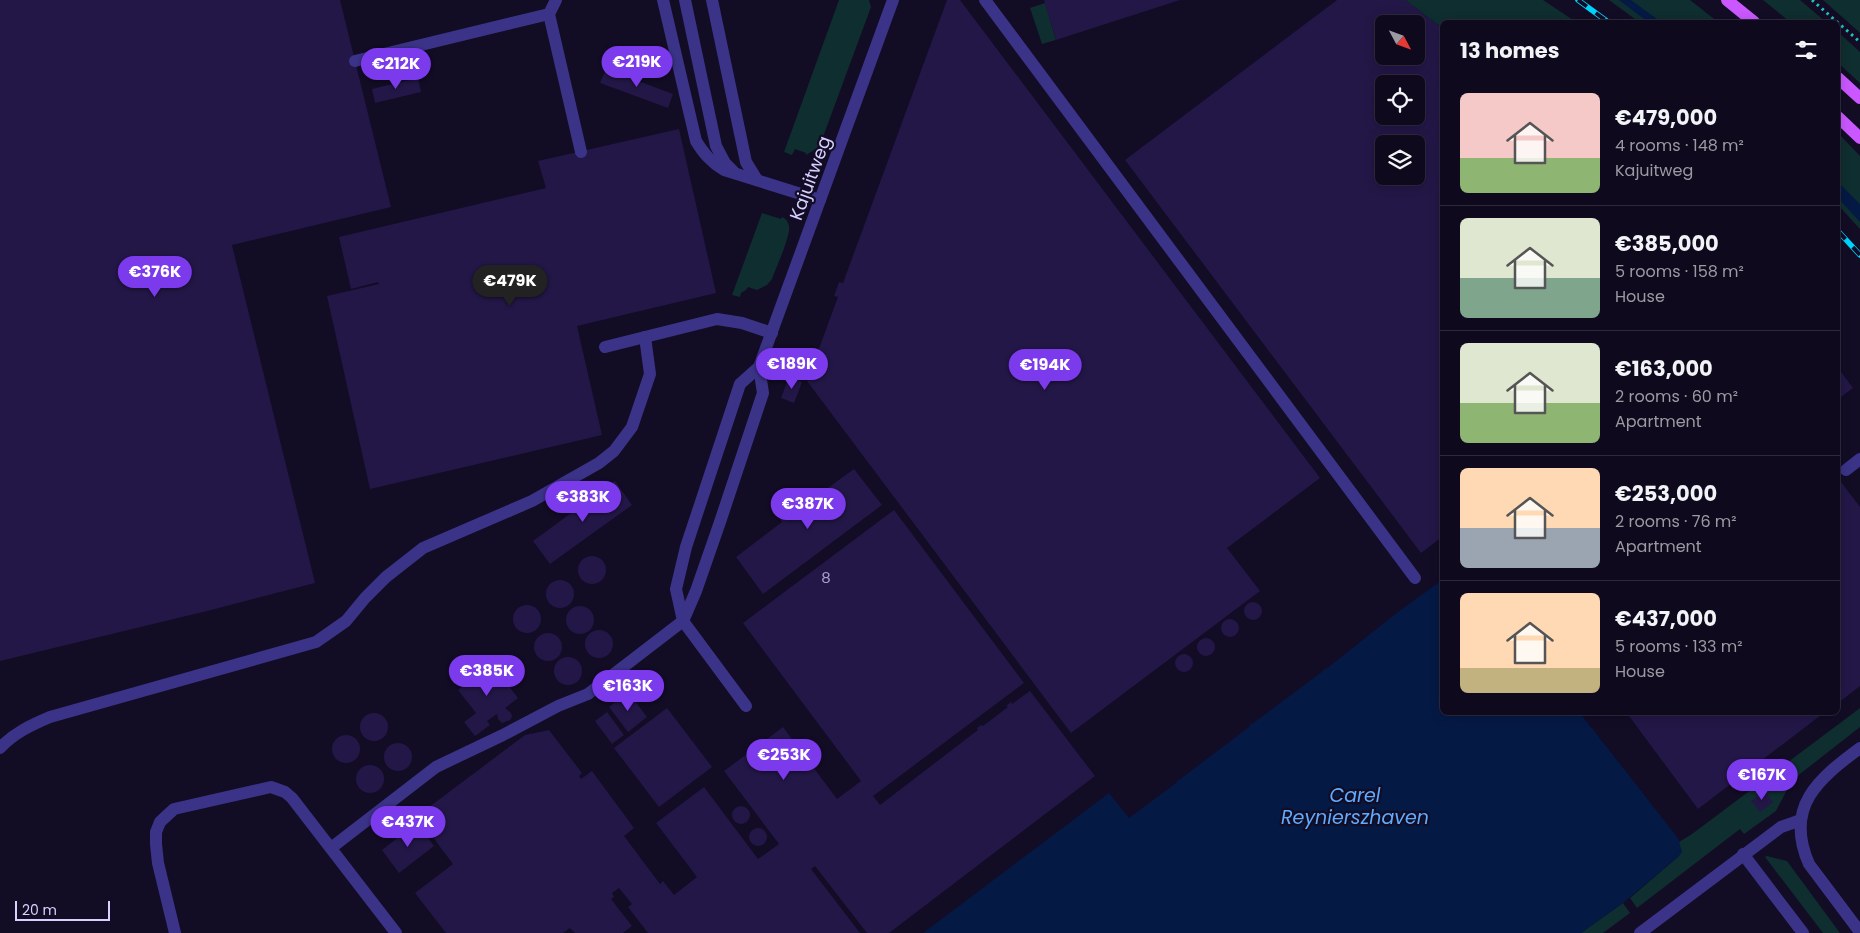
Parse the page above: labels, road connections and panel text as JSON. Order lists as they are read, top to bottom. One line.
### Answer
{"streets":{"street":["Kajuitweg"]},"water":["Carel Reynierszhaven"],"house_numbers":["8"],"scale_bar":"20 m","north":"bottom right","page":{"heading":"13 homes","price":["€219K","€212K","€376K","€479K","€189K","€194K","€383K","€387K","€385K","€163K","€253K","€167K","€437K"],"list":[{"name":"€479,000","note":"4 rooms · 148 m² · Kajuitweg"},{"name":"€385,000","note":"5 rooms · 158 m² · House"},{"name":"€163,000","note":"2 rooms · 60 m² · Apartment"},{"name":"€253,000","note":"2 rooms · 76 m² · Apartment"},{"name":"€437,000","note":"5 rooms · 133 m² · House"}],"scale":"20 m"}}
